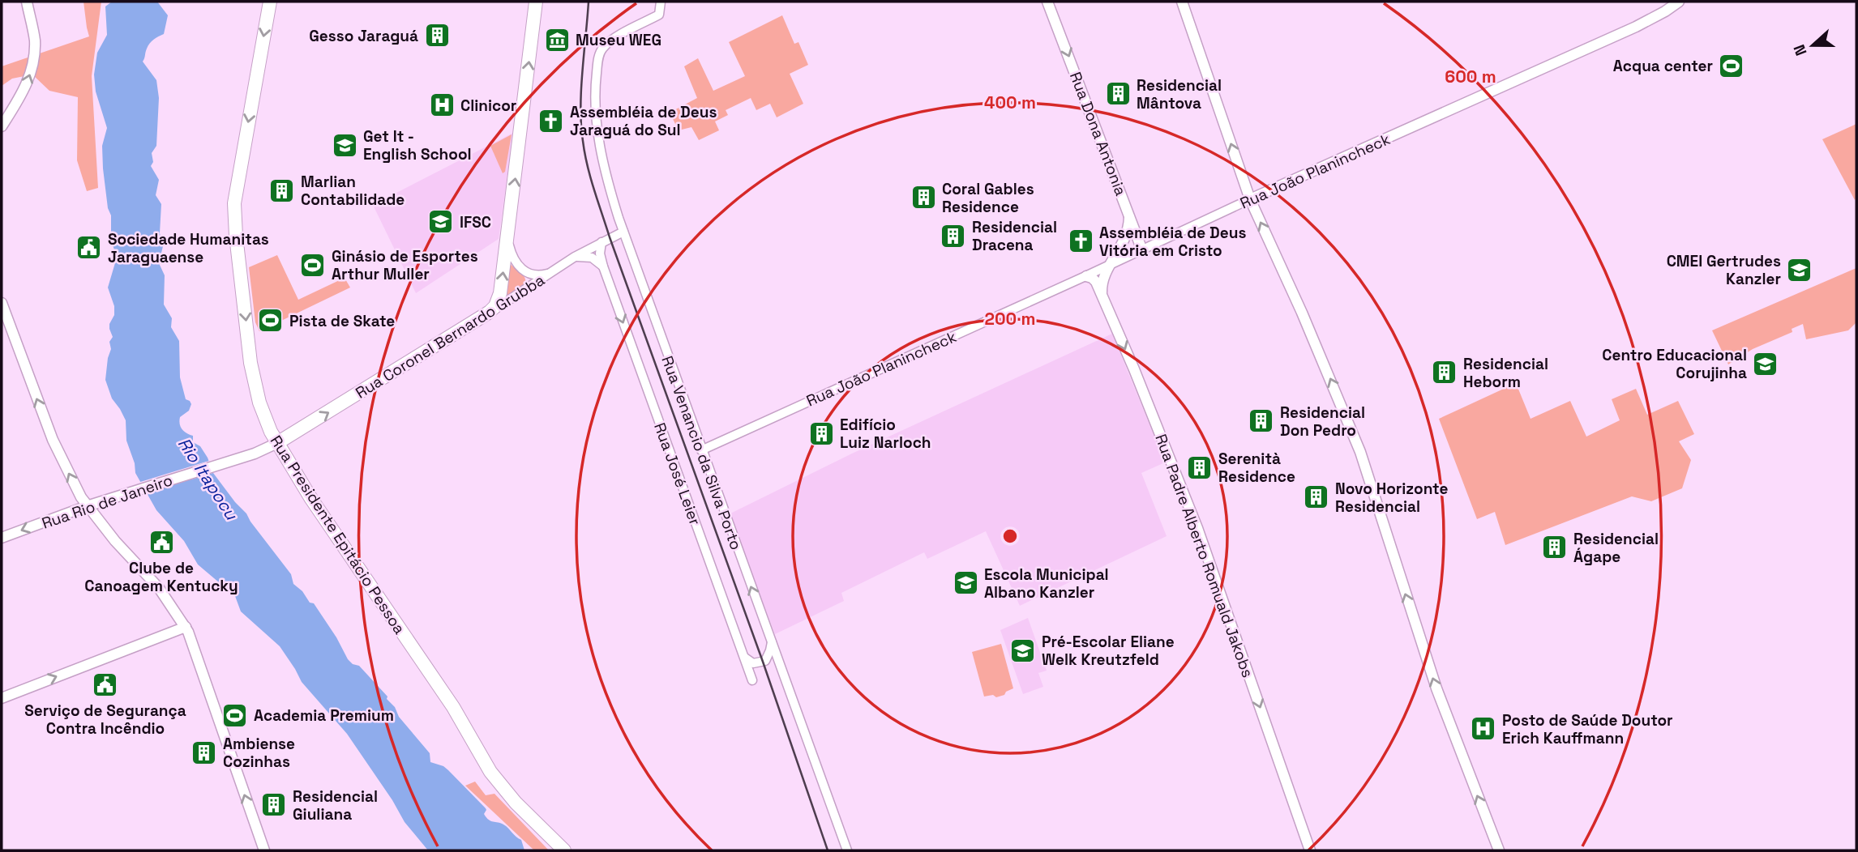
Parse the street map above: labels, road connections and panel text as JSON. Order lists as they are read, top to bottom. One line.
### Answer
{"streets":{"highway":["Rua Coronel Bernardo Grubba","Rua Presidente Epitácio Pessoa"],"main road":["Rua Dona Antonia","Rua João Planincheck","Rua Rio de Janeiro","Rua Padre Alberto Romuald Jakobs"],"street":["Rua Venancio da Silva Porto","Rua José Leier"]},"crossings":[["Rua Dona Antonia","Rua João Planincheck"],["Rua João Planincheck","Rua Venancio da Silva Porto"],["Rua João Planincheck","Rua Padre Alberto Romuald Jakobs"],["Rua Coronel Bernardo Grubba","Rua Venancio da Silva Porto"],["Rua Coronel Bernardo Grubba","Rua José Leier"],["Rua Coronel Bernardo Grubba","Rua Rio de Janeiro"],["Rua Coronel Bernardo Grubba","Rua Presidente Epitácio Pessoa"],["Rua Rio de Janeiro","Rua Presidente Epitácio Pessoa"]],"one_way":["Rua Dona Antonia","Rua Coronel Bernardo Grubba","Rua José Leier","Rua Presidente Epitácio Pessoa","Rua Padre Alberto Romuald Jakobs"],"water":["Rio Itapocu"],"places":{"building":["Gesso Jaraguá","Residencial Mântova","Marlian Contabilidade","Coral Gables Residence","Residencial Dracena","Residencial Heborm","Residencial Don Pedro","Edifício Luiz Narloch","Serenità Residence","Novo Horizonte Residencial","Residencial Ágape","Ambiense Cozinhas","Residencial Giuliana"],"museum":["Museu WEG"],"sports":["Acqua center","Ginásio de Esportes Arthur Muller","Pista de Skate","Academia Premium"],"hospital":["Clinicor","Posto de Saúde Doutor Erich Kauffmann"],"church":["Assembléia de Deus Jaraguá do Sul","Assembléia de Deus Vitória em Cristo"],"school or university":["Get It - English School","IFSC","CMEI Gertrudes Kanzler","Centro Educacional Corujinha","Escola Municipal Albano Kanzler","Pré-Escolar Eliane Welk Kreutzfeld"],"public building":["Sociedade Humanitas Jaraguaense","Clube de Canoagem Kentucky","Serviço de Segurança Contra Incêndio"]},"north":"left","rings":["600 m","400 m","200 m"]}
